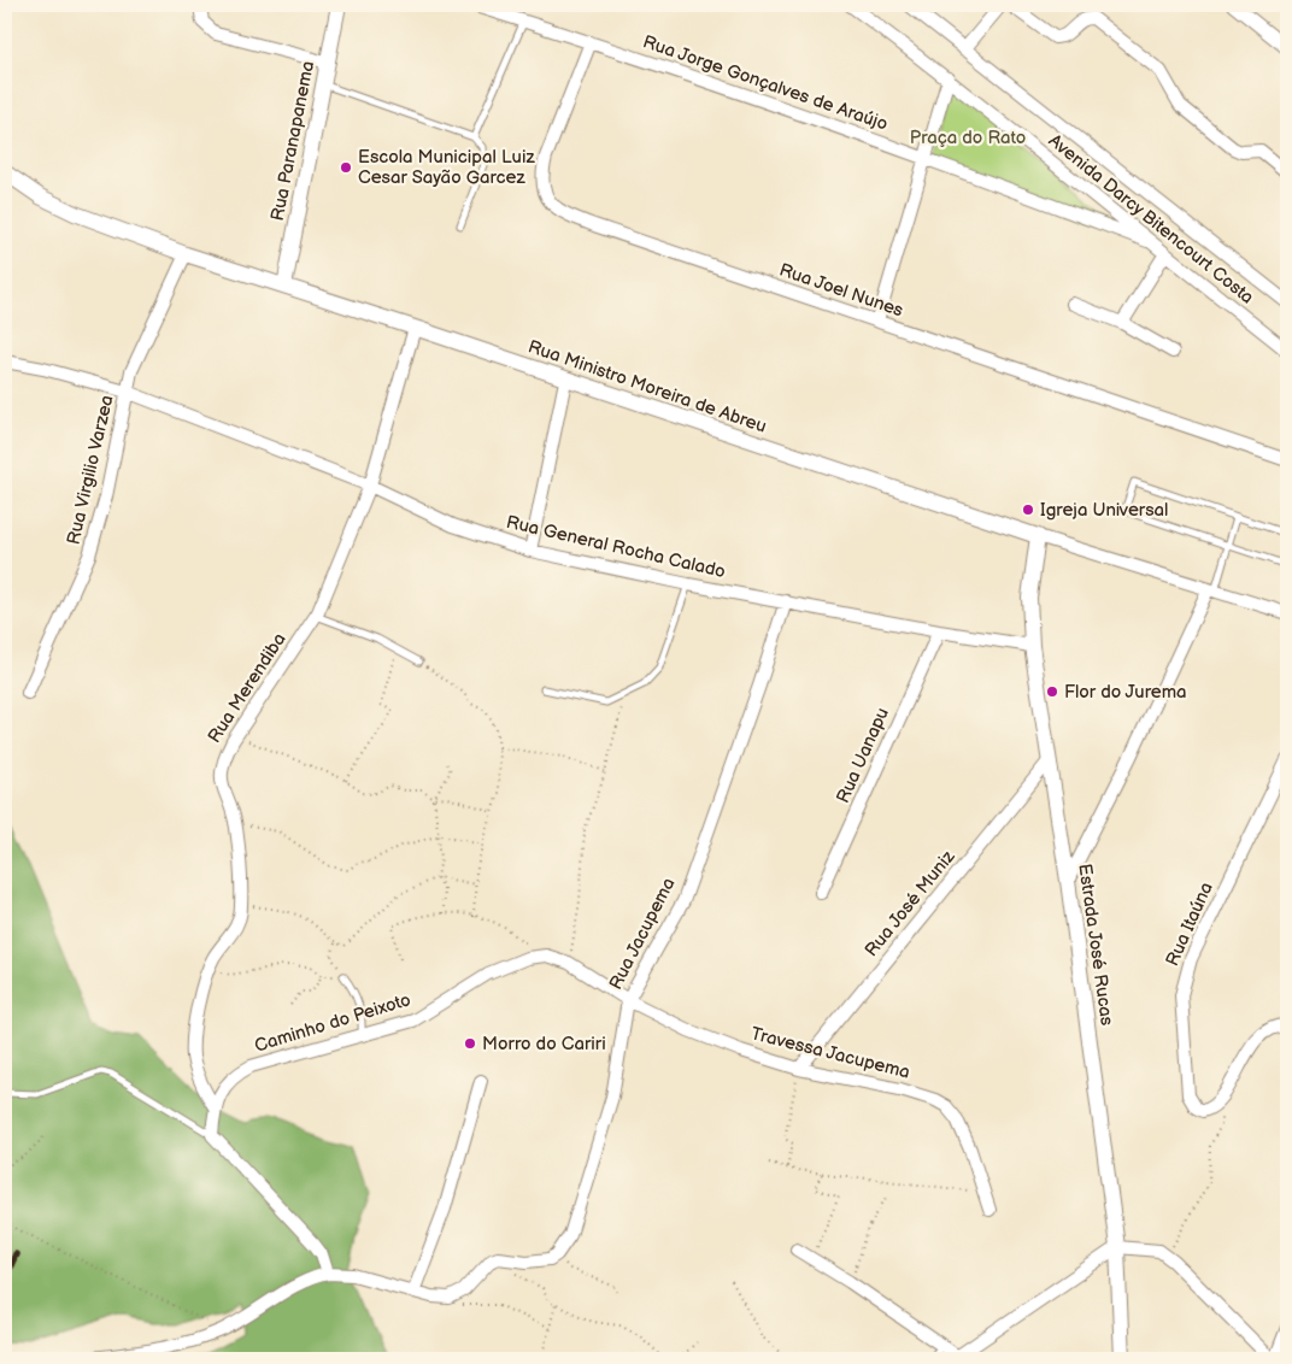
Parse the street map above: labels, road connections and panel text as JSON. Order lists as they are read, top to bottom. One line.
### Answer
{"streets":{"street":["Rua Jorge Gonçalves de Araújo","Rua Paranapanema","Avenida Darcy Bitencourt Costa","Rua Joel Nunes","Rua Ministro Moreira de Abreu","Rua Virgilio Varzea","Rua General Rocha Calado","Rua Merendiba","Rua Uanapu","Rua José Muniz","Rua Itaúna","Rua Jacupema","Estrada José Rucas","Caminho do Peixoto","Travessa Jacupema"]},"crossings":[["Rua Jorge Gonçalves de Araújo","Avenida Darcy Bitencourt Costa"],["Rua Jorge Gonçalves de Araújo","Rua Joel Nunes"],["Rua Paranapanema","Rua Ministro Moreira de Abreu"],["Rua Ministro Moreira de Abreu","Rua Virgilio Varzea"],["Rua Ministro Moreira de Abreu","Rua Merendiba"],["Rua Ministro Moreira de Abreu","Estrada José Rucas"],["Rua Virgilio Varzea","Rua General Rocha Calado"],["Rua General Rocha Calado","Rua Merendiba"],["Rua General Rocha Calado","Rua Uanapu"],["Rua General Rocha Calado","Rua Jacupema"],["Rua General Rocha Calado","Estrada José Rucas"],["Rua Merendiba","Caminho do Peixoto"],["Rua José Muniz","Estrada José Rucas"],["Rua José Muniz","Travessa Jacupema"],["Rua Jacupema","Caminho do Peixoto"],["Rua Jacupema","Travessa Jacupema"],["Caminho do Peixoto","Travessa Jacupema"]],"parks":["Praça do Rato"],"places":["Escola Municipal Luiz Cesar Sayão Garcez","Igreja Universal","Flor do Jurema","Morro do Cariri"]}
